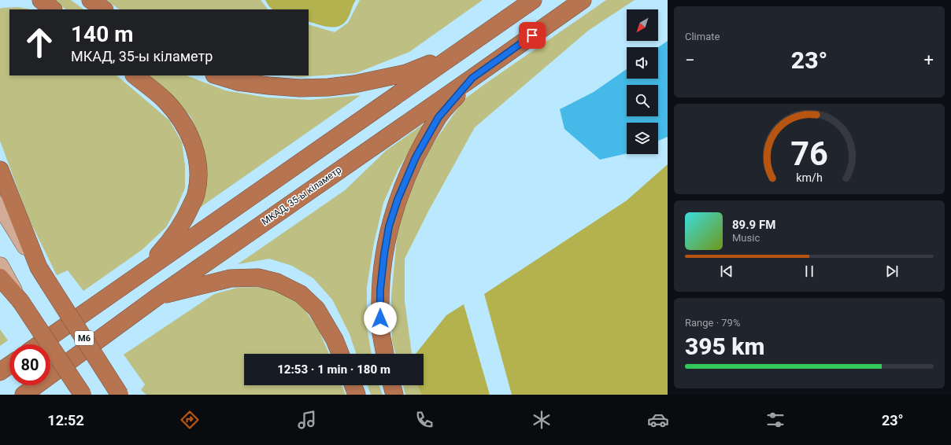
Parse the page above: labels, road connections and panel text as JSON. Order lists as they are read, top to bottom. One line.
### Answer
{"streets":{"highway":["МКАД, 35-ы кіламетр","М6"]},"north":"bottom left","page":{"tile":["Climate",["Range · 79%","395 km"]],"turn":["140 m","МКАД, 35-ы кіламетр"],"heat":["−","23°","+"],"song":["89.9 FM","Music"],"limit":"80","trip":"12:53 · 1 min · 180 m","tabs":["12:52","23°"],"gauge":["76","km/h"]}}
